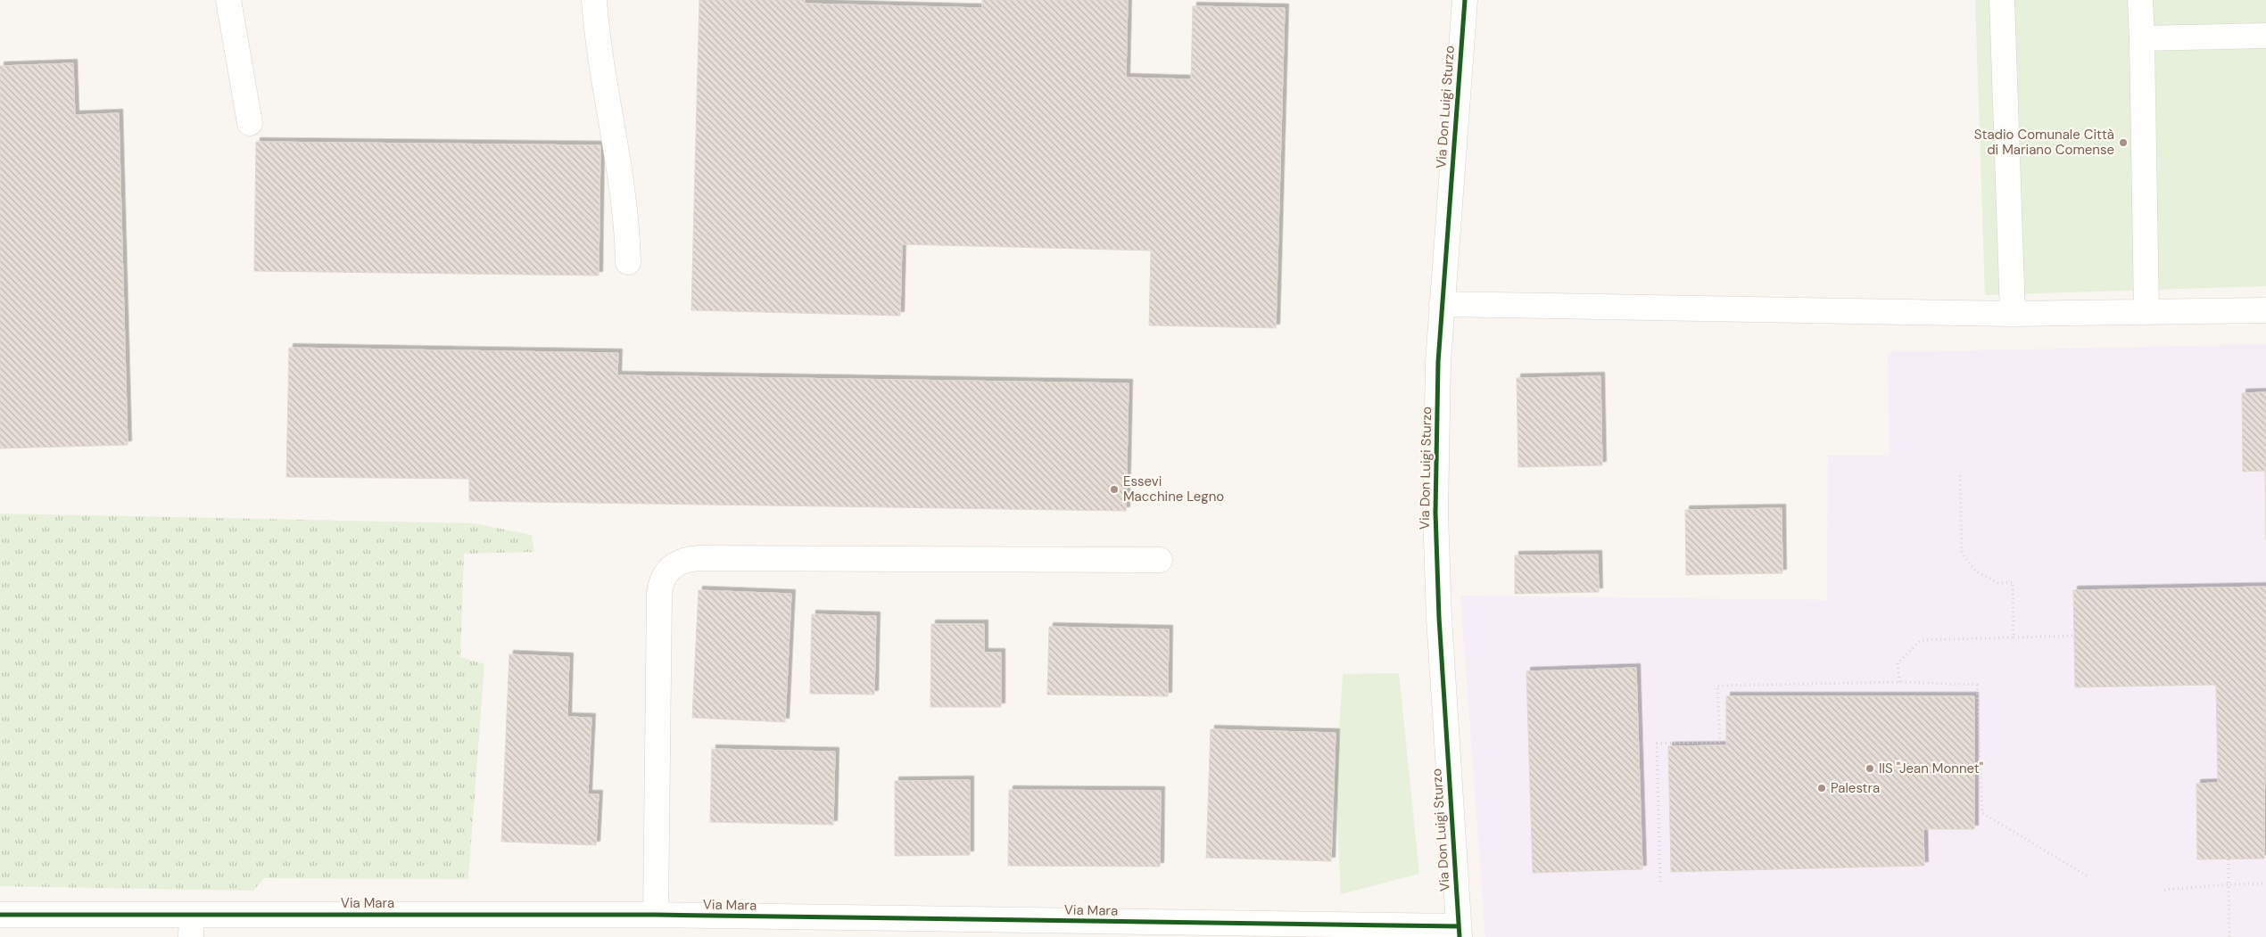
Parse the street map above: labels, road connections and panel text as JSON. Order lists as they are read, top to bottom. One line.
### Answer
{"streets":{"street":["Via Don Luigi Sturzo","Via Mara"]},"crossings":[["Via Don Luigi Sturzo","Via Mara"]],"places":["Stadio Comunale Città di Mariano Comense","Essevi Macchine Legno","IIS \"Jean Monnet\"","Palestra"]}
